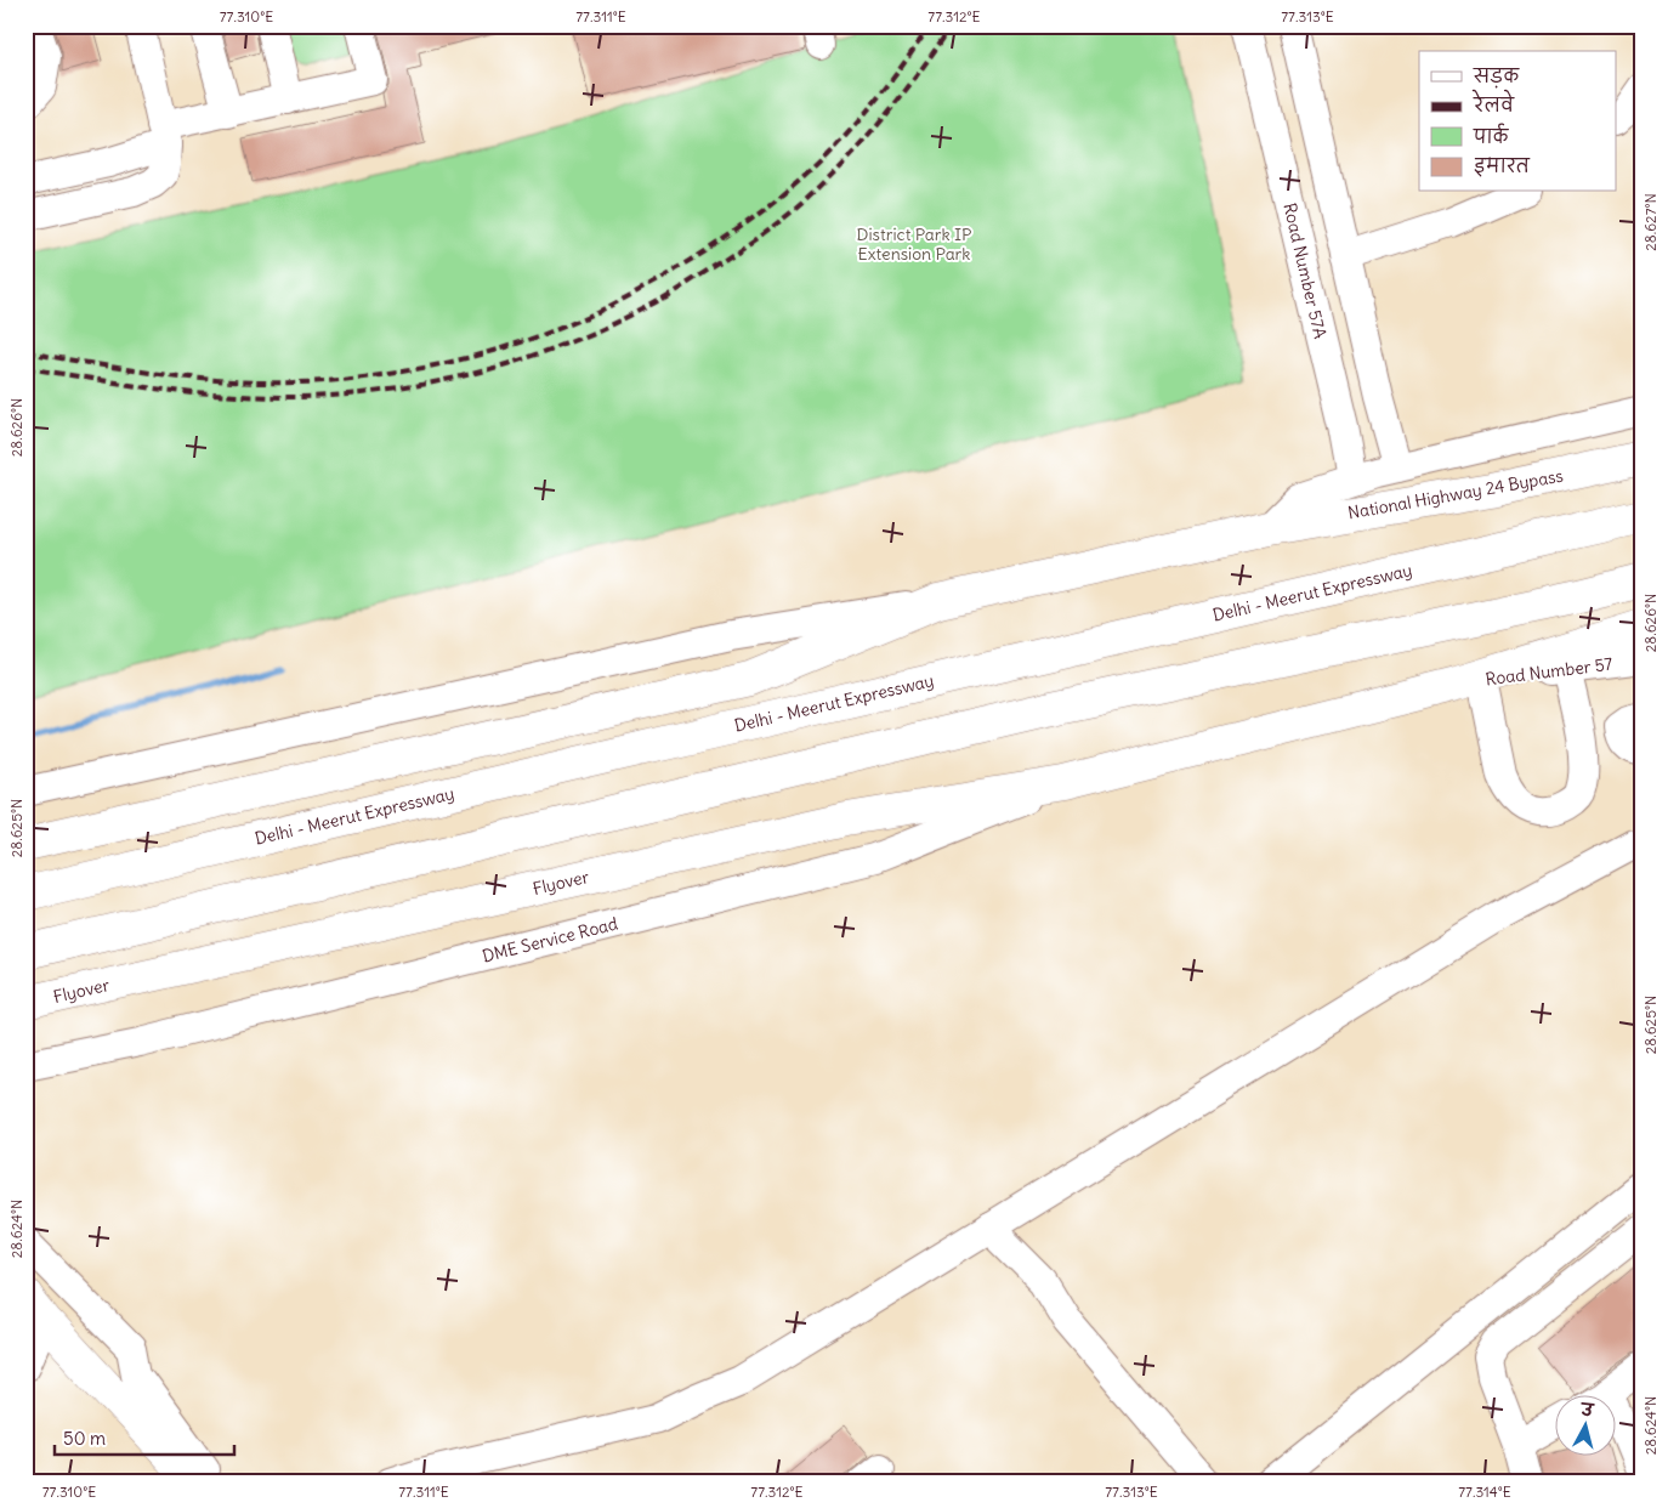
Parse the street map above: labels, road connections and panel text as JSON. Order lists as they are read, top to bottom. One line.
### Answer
{"streets":{"main road":["National Highway 24 Bypass","Delhi - Meerut Expressway","Flyover"],"street":["Road Number 57A","Road Number 57","DME Service Road"]},"crossings":[["Road Number 57","Flyover"],["Flyover","DME Service Road"]],"parks":["District Park IP Extension Park"],"legend":["सड़क","रेलवे","पार्क","इमारत"],"scale_bar":"50 m","north":"top","coordinates":["77.310°E","77.311°E","77.312°E","77.313°E","28.627°N","28.626°N","28.625°N","28.624°N","77.314°E"]}
